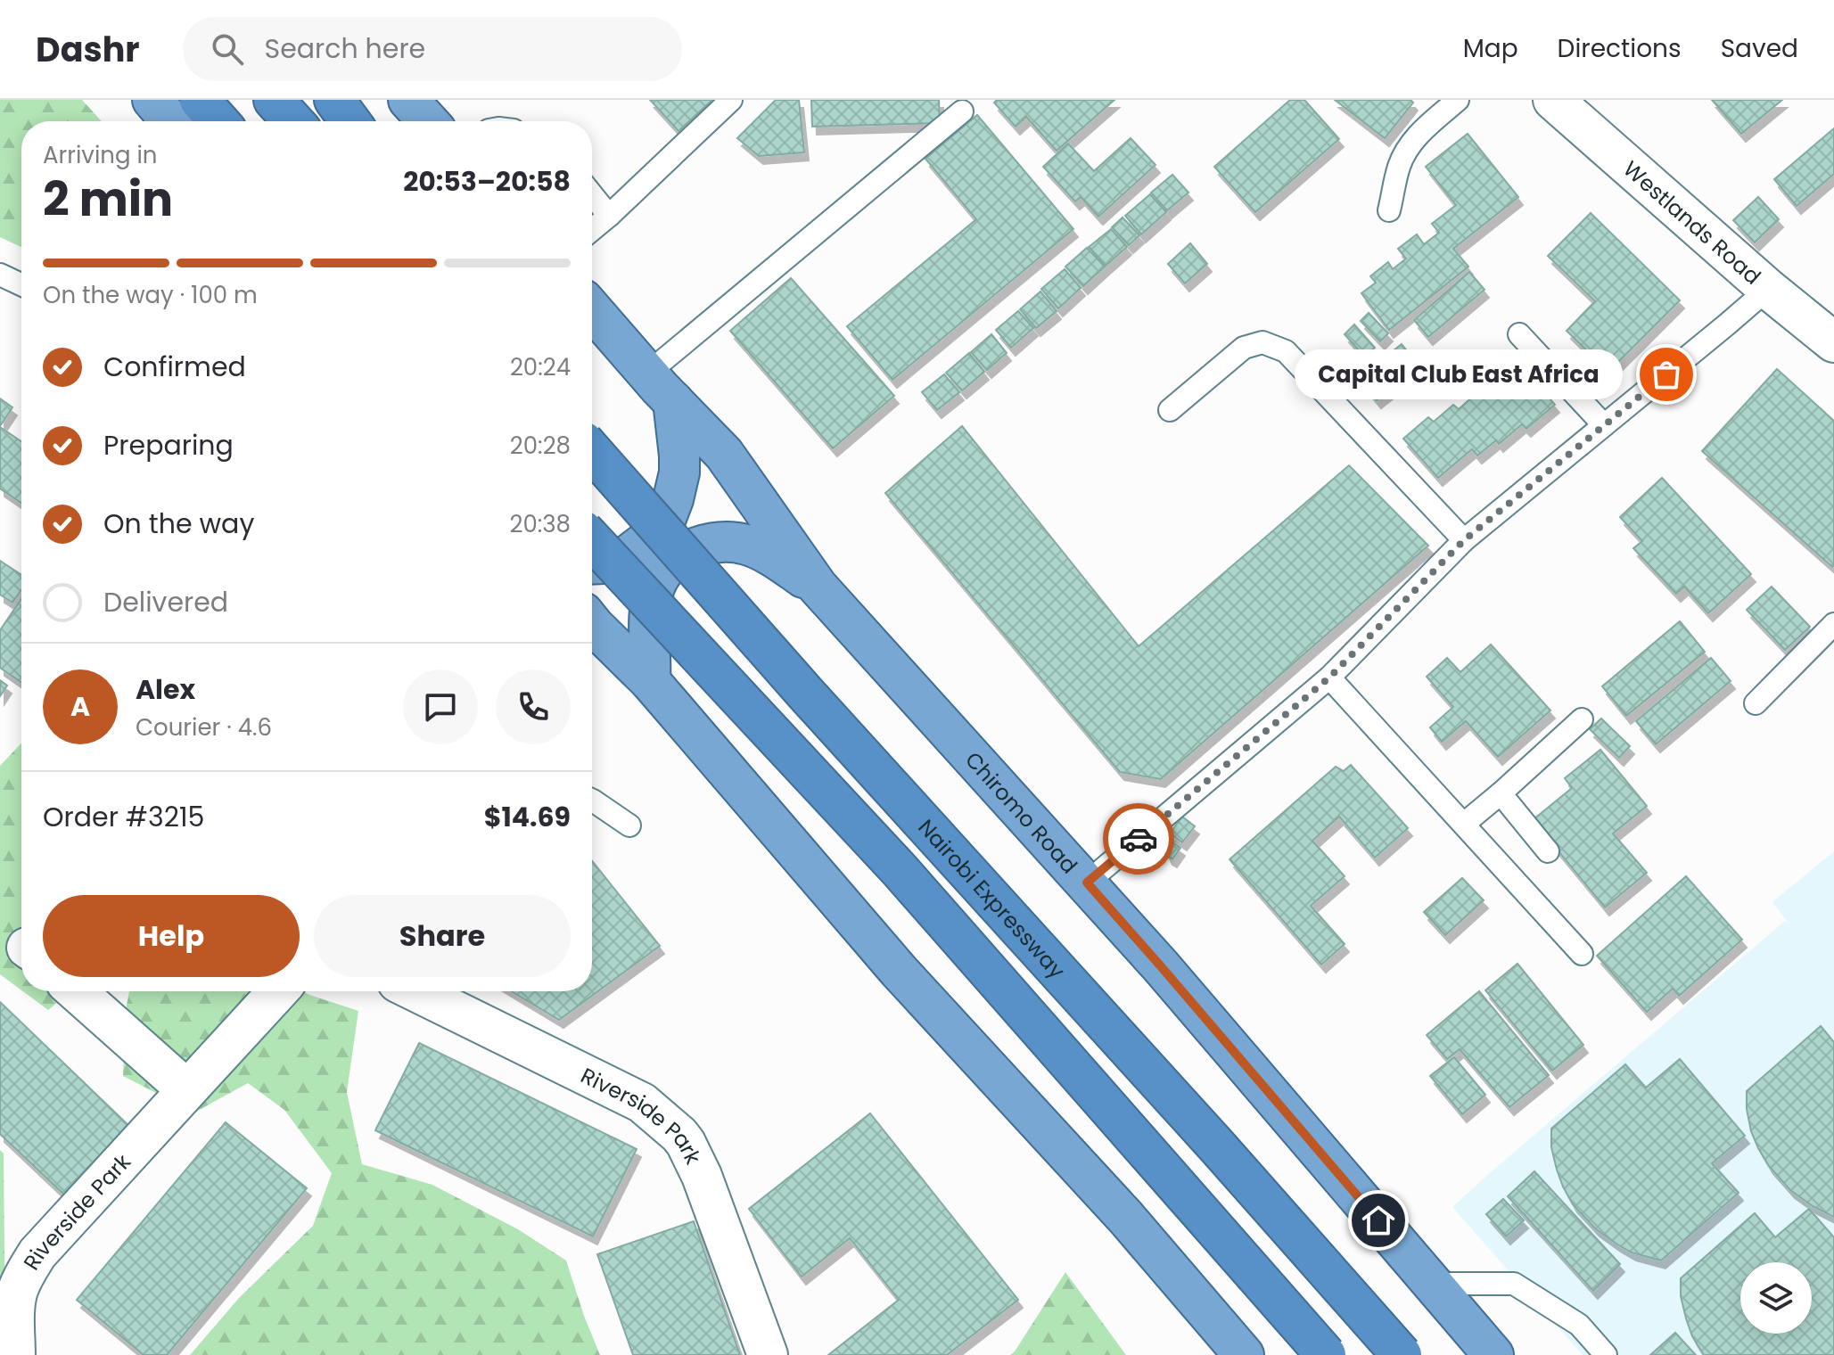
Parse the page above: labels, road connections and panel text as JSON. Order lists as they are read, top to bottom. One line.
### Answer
{"streets":{"highway":["Chiromo Road","Nairobi Expressway"],"street":["Westlands Road","Riverside Park"]},"places":["Capital Club East Africa"],"page":{"header":"Dashr","search":"Search here","nav":["Map","Directions","Saved"],"heading":["2 min","Arriving in","20:53–20:58"],"panel":["Alex","Courier · 4.6","Order #3215","$14.69"],"bar":"On the way · 100 m","list":[["Confirmed","20:24"],["Preparing","20:28"],["On the way","20:38"],"Delivered"],"bubble":"Capital Club East Africa","round":"A","buttons":["Help","Share"]}}
